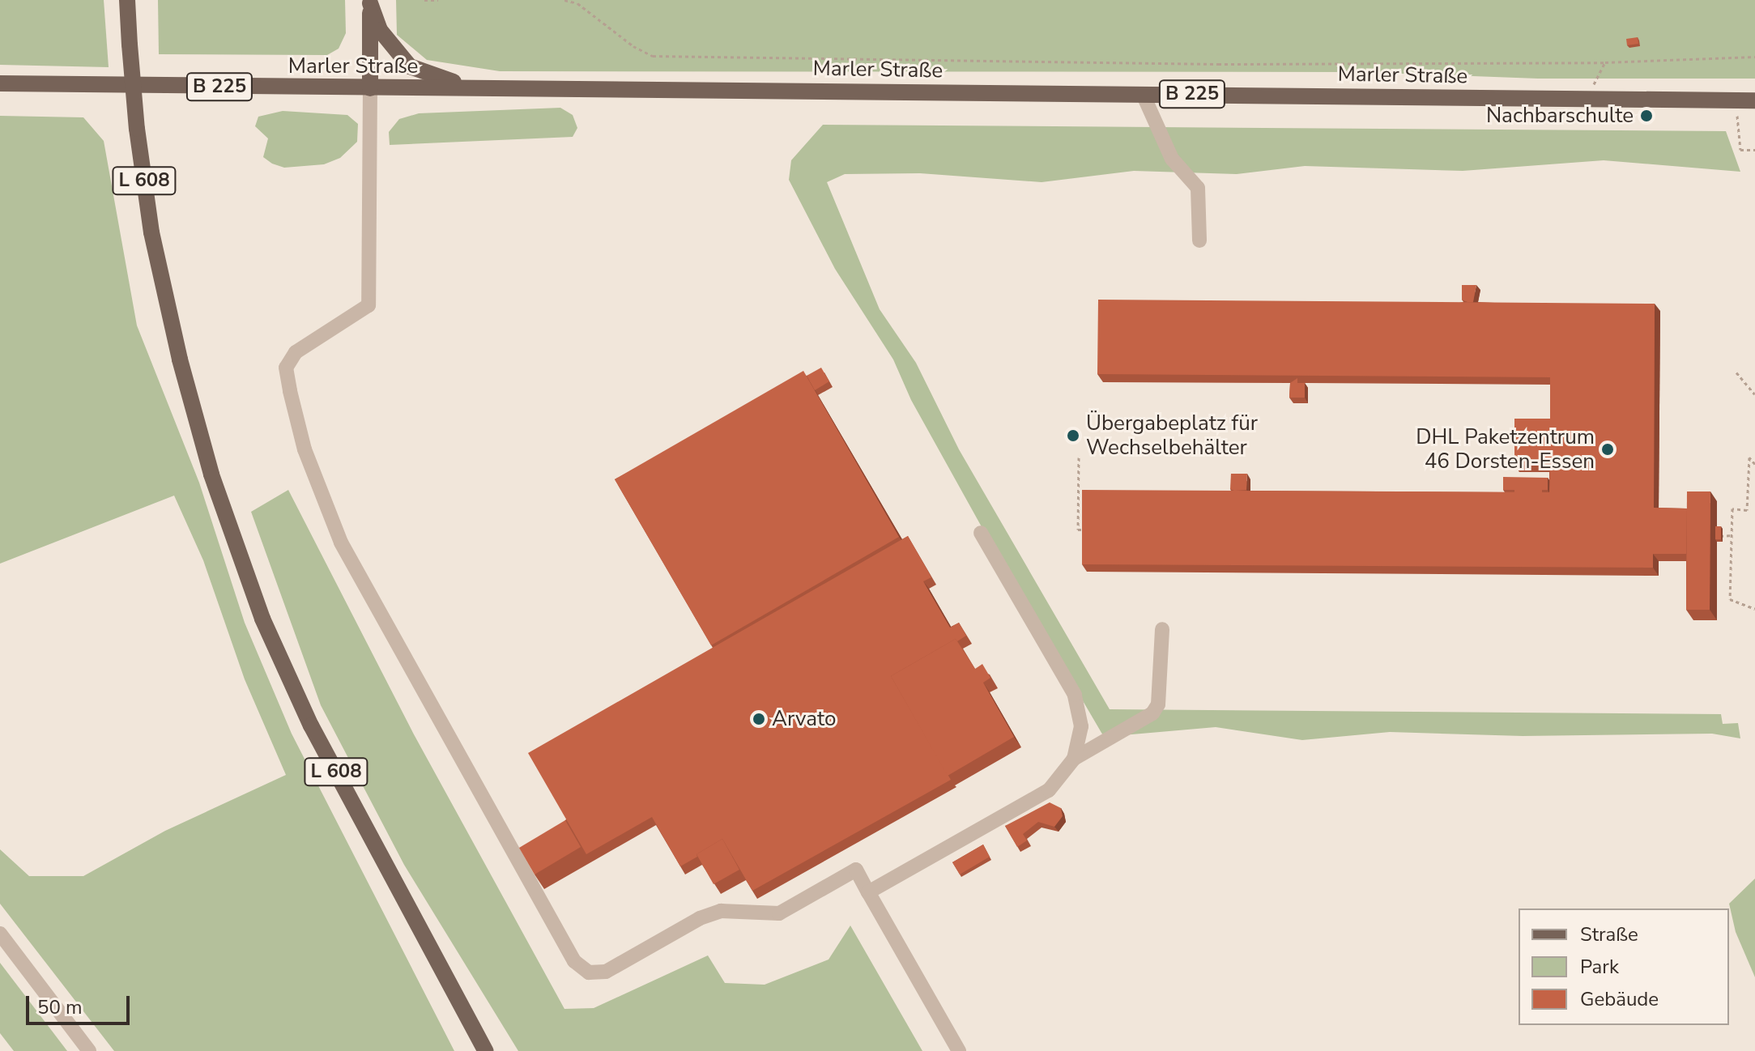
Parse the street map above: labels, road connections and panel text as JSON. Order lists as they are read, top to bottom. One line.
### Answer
{"streets":{"main road":["Marler Straße","B 225","L 608"]},"places":["Nachbarschulte","Übergabeplatz für Wechselbehälter","DHL Paketzentrum 46 Dorsten-Essen","Arvato"],"legend":["Straße","Park","Gebäude"],"scale_bar":"50 m"}
